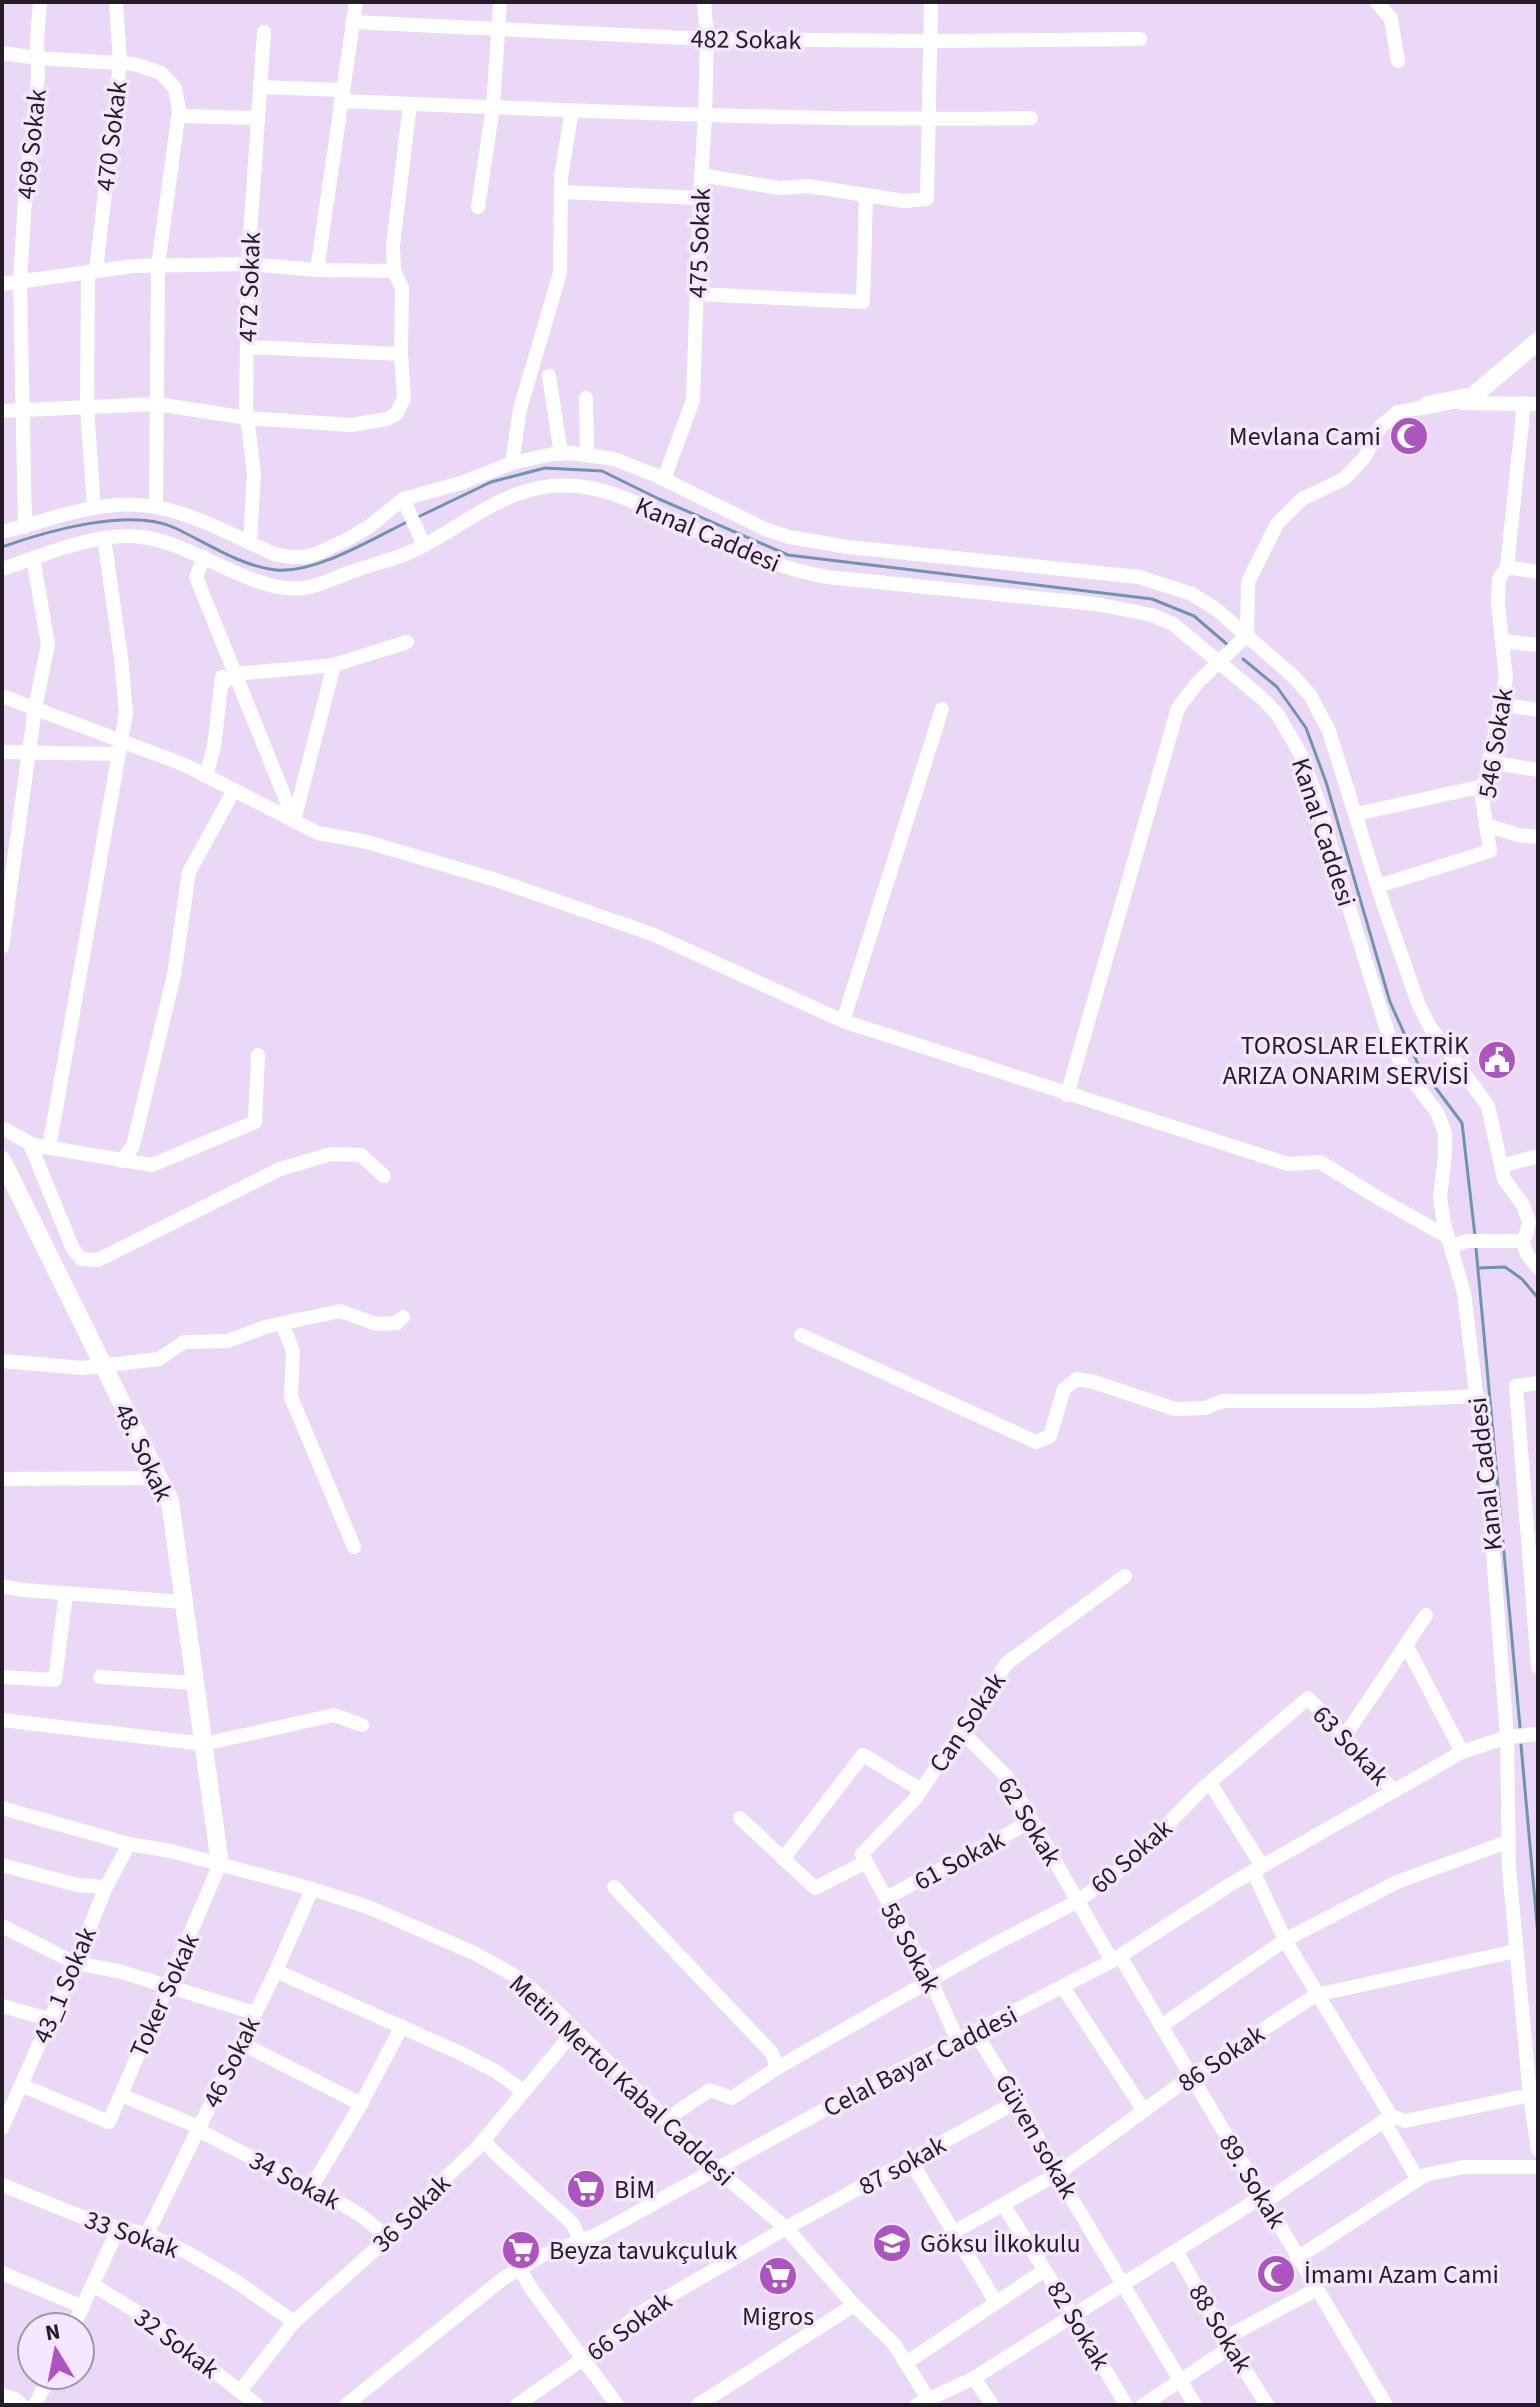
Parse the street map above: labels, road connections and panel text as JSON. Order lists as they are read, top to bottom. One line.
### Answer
{"streets":{"main road":["48. Sokak"],"street":["482 Sokak","470 Sokak","469 Sokak","475 Sokak","472 Sokak","Kanal Caddesi","546 Sokak","Can Sokak","63 Sokak","62 Sokak","60 Sokak","61 Sokak","58 Sokak","43_1 Sokak","Toker Sokak","86 Sokak","Celal Bayar Caddesi","46 Sokak","Metin Mertol Kabal Caddesi","Güven sokak","87 sokak","34 Sokak","89. Sokak","36 Sokak","33 Sokak","82 Sokak","66 Sokak","88 Sokak","32 Sokak"]},"crossings":[["482 Sokak","475 Sokak"],["Kanal Caddesi","86 Sokak"],["Kanal Caddesi","Celal Bayar Caddesi"],["48. Sokak","Toker Sokak"],["48. Sokak","Metin Mertol Kabal Caddesi"],["Can Sokak","62 Sokak"],["Can Sokak","58 Sokak"],["63 Sokak","60 Sokak"],["63 Sokak","Celal Bayar Caddesi"],["62 Sokak","60 Sokak"],["62 Sokak","61 Sokak"],["62 Sokak","Celal Bayar Caddesi"],["62 Sokak","89. Sokak"],["60 Sokak","58 Sokak"],["60 Sokak","Metin Mertol Kabal Caddesi"],["61 Sokak","58 Sokak"],["58 Sokak","Celal Bayar Caddesi"],["43_1 Sokak","Toker Sokak"],["43_1 Sokak","Metin Mertol Kabal Caddesi"],["Toker Sokak","Metin Mertol Kabal Caddesi"],["Toker Sokak","34 Sokak"],["86 Sokak","Güven sokak"],["86 Sokak","89. Sokak"],["86 Sokak","82 Sokak"],["Celal Bayar Caddesi","Metin Mertol Kabal Caddesi"],["Celal Bayar Caddesi","Güven sokak"],["Celal Bayar Caddesi","89. Sokak"],["46 Sokak","Metin Mertol Kabal Caddesi"],["46 Sokak","34 Sokak"],["46 Sokak","33 Sokak"],["Metin Mertol Kabal Caddesi","87 sokak"],["Metin Mertol Kabal Caddesi","36 Sokak"],["Metin Mertol Kabal Caddesi","66 Sokak"],["Güven sokak","87 sokak"],["87 sokak","66 Sokak"],["34 Sokak","36 Sokak"],["36 Sokak","33 Sokak"],["36 Sokak","32 Sokak"]],"places":{"mosque":["Mevlana Cami","İmamı Azam Cami"],"public building":["TOROSLAR ELEKTRİK ARIZA ONARIM SERVİSİ"],"supermarket":["BİM","Beyza tavukçuluk","Migros"],"school or university":["Göksu İlkokulu"]},"north":"top"}
